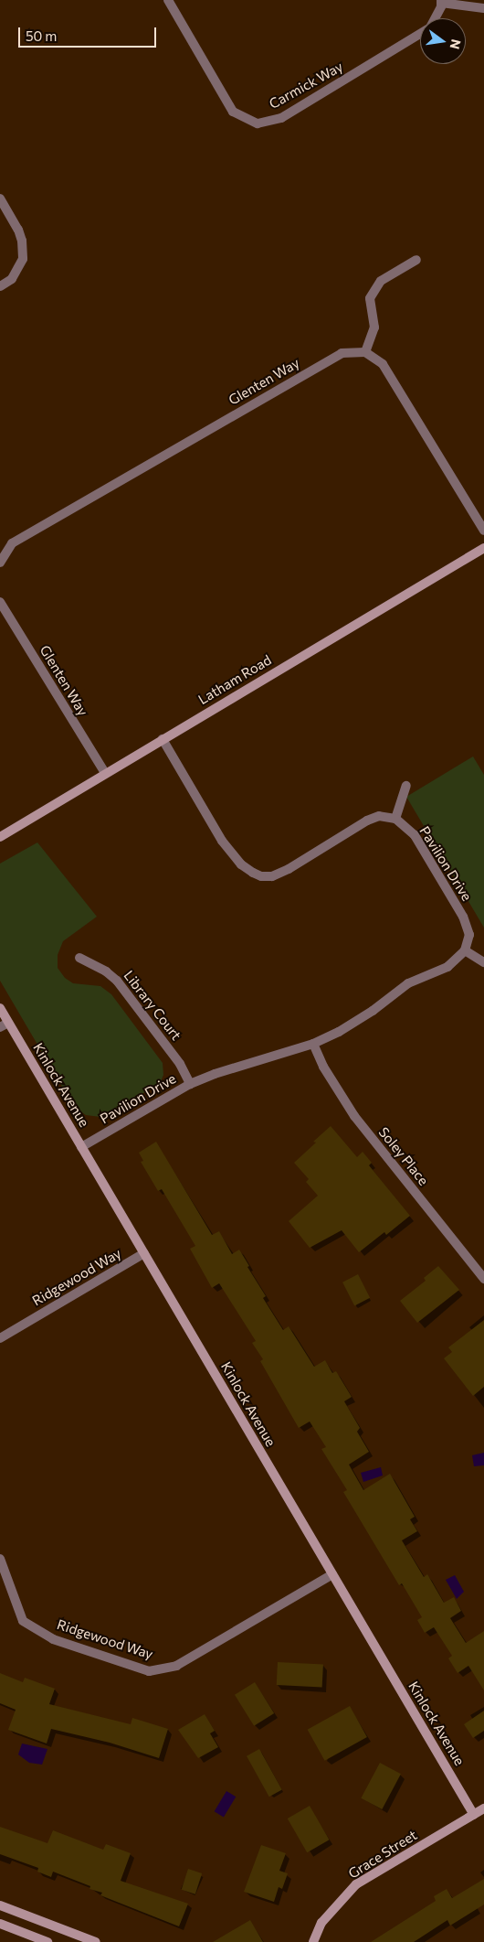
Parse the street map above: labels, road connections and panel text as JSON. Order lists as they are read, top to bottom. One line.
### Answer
{"streets":{"street":["Carmick Way","Glenten Way","Latham Road","Pavilion Drive","Library Court","Kinlock Avenue","Soley Place","Ridgewood Way","Grace Street"]},"crossings":[["Glenten Way","Latham Road"],["Pavilion Drive","Library Court"],["Pavilion Drive","Kinlock Avenue"],["Pavilion Drive","Soley Place"],["Kinlock Avenue","Ridgewood Way"],["Kinlock Avenue","Grace Street"]],"scale_bar":"50 m","north":"right"}
